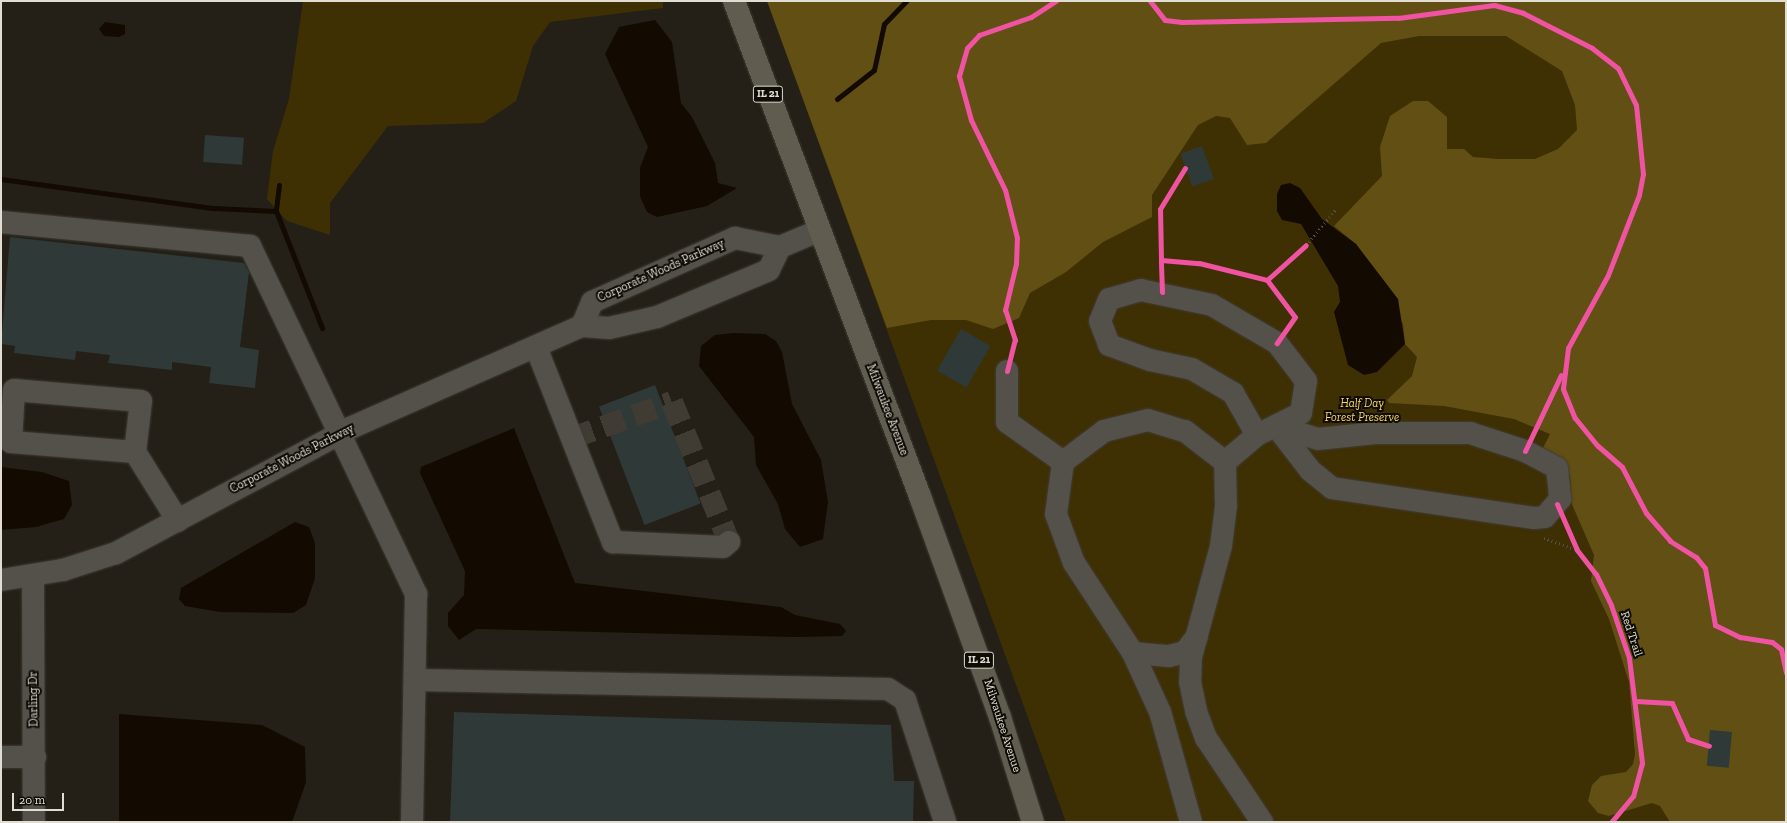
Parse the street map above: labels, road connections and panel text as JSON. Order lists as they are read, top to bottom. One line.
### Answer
{"streets":{"main road":["IL 21","Milwaukee Avenue"],"street":["Corporate Woods Parkway","Darling Dr"],"cycle path":["Red Trail"]},"crossings":[["Corporate Woods Parkway","Darling Dr"]],"parks":["Half Day Forest Preserve"],"scale_bar":"20 m"}
